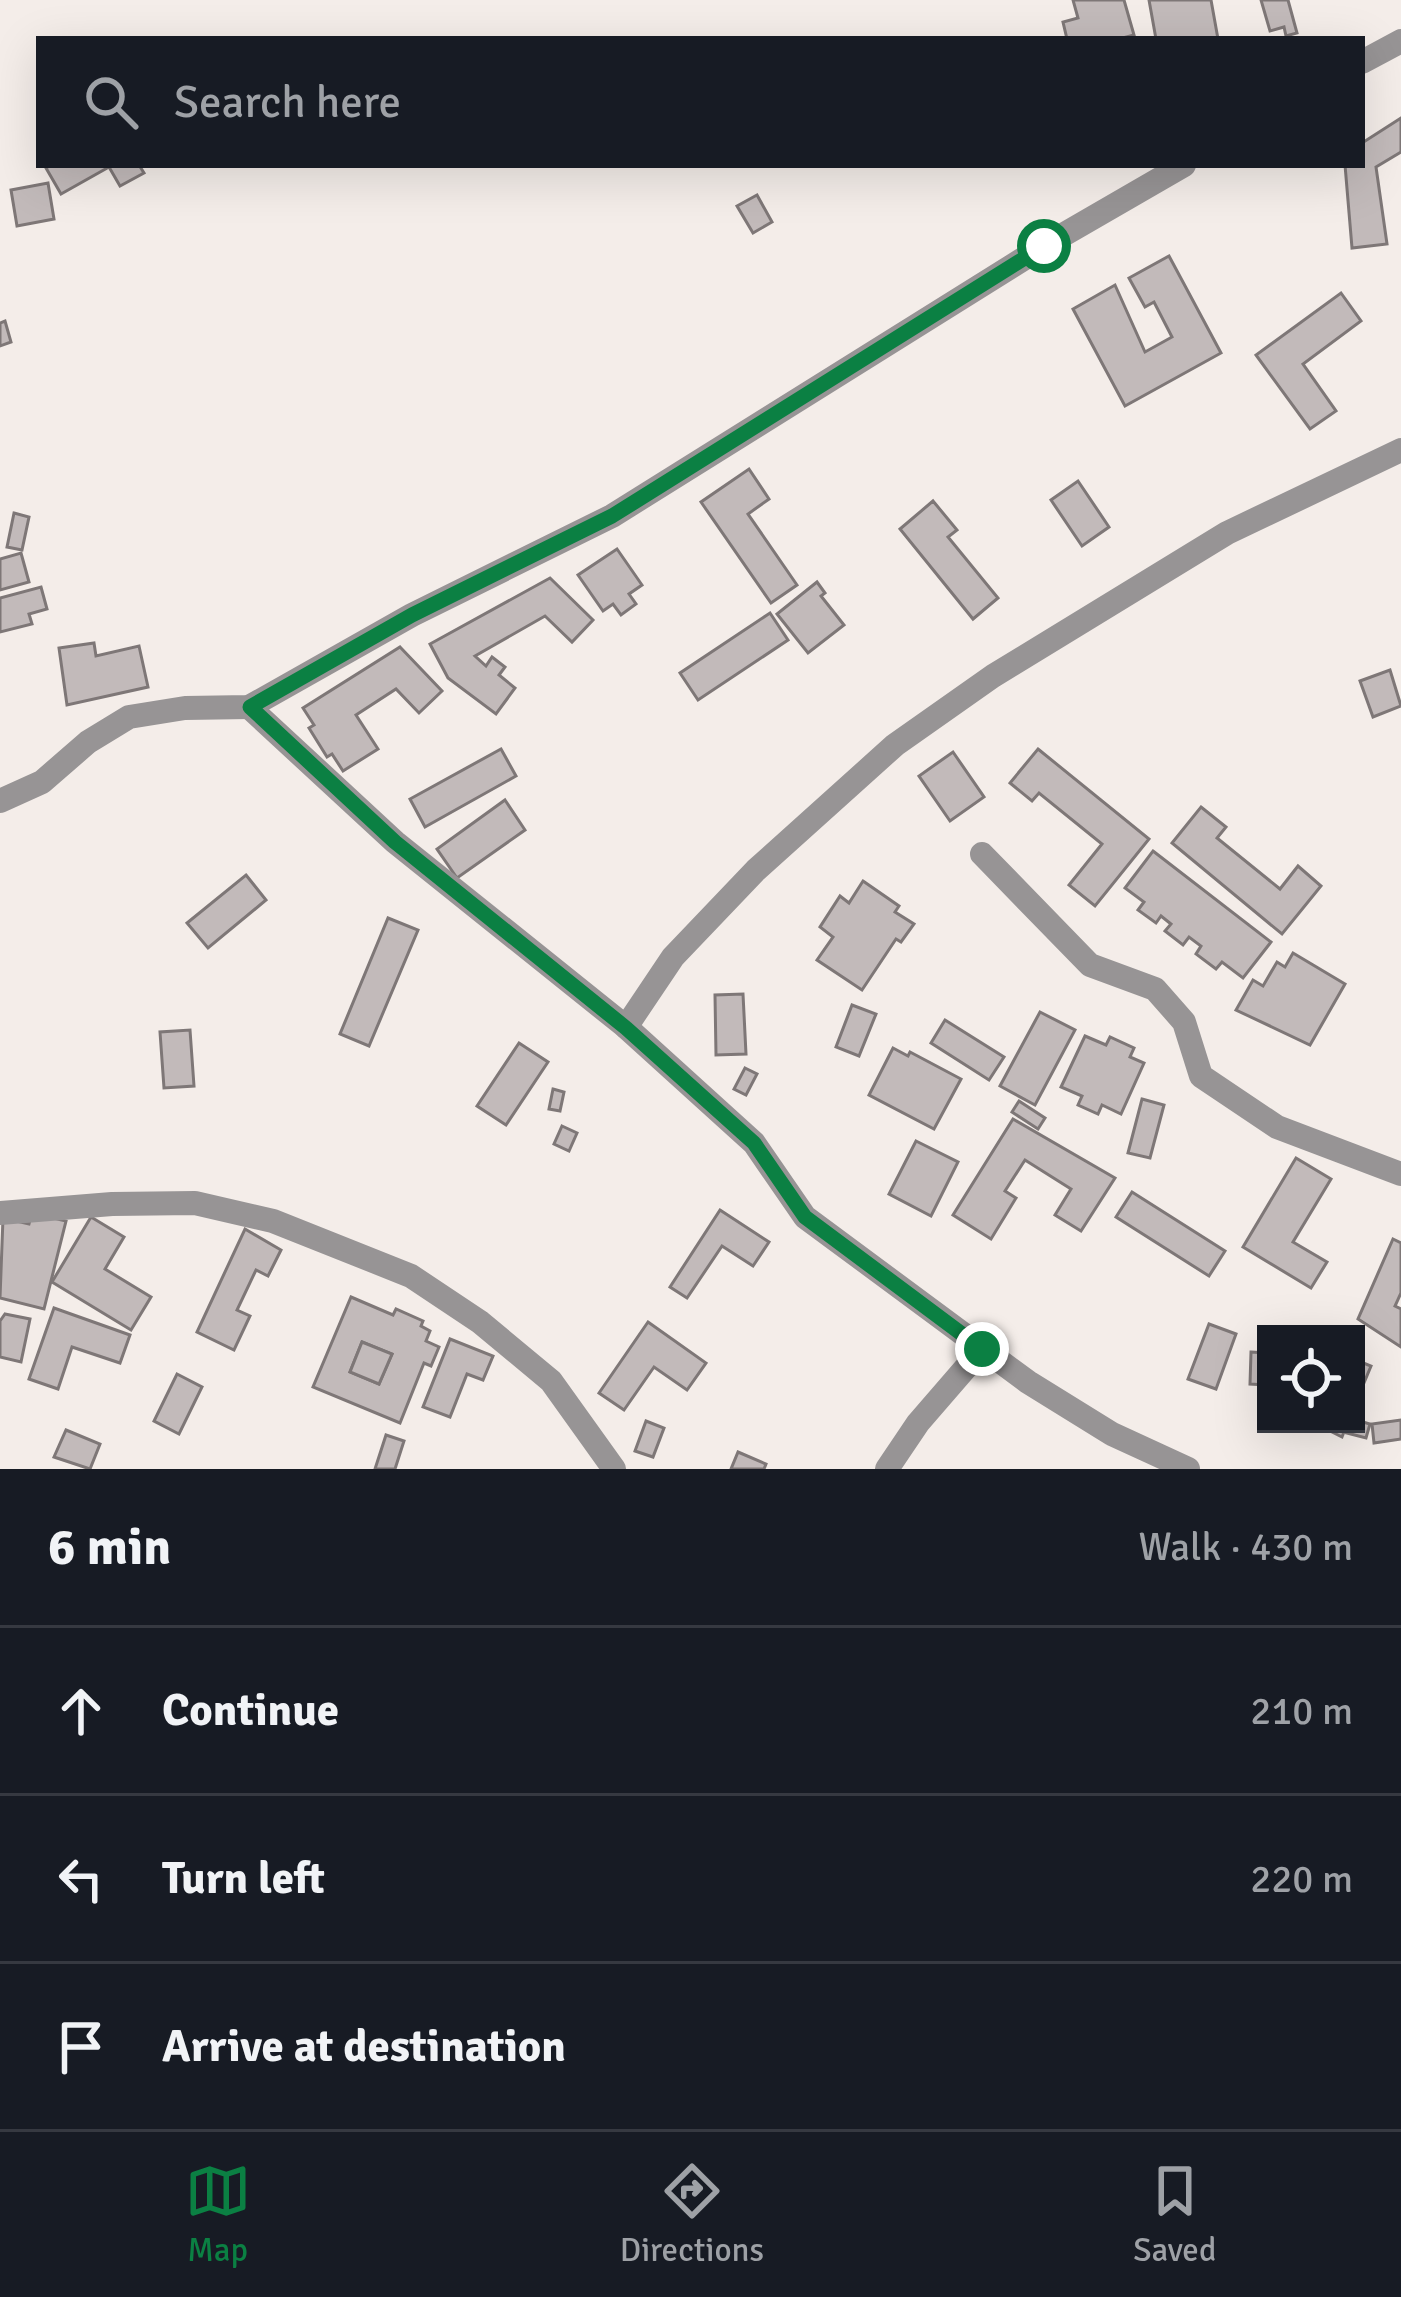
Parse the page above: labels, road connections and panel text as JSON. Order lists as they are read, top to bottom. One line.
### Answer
{"page":{"search":"Search here","heading":["6 min","Walk · 430 m"],"list":[["Continue","210 m"],["Turn left","220 m"],"Arrive at destination"],"nav":["Map","Directions","Saved"]}}
